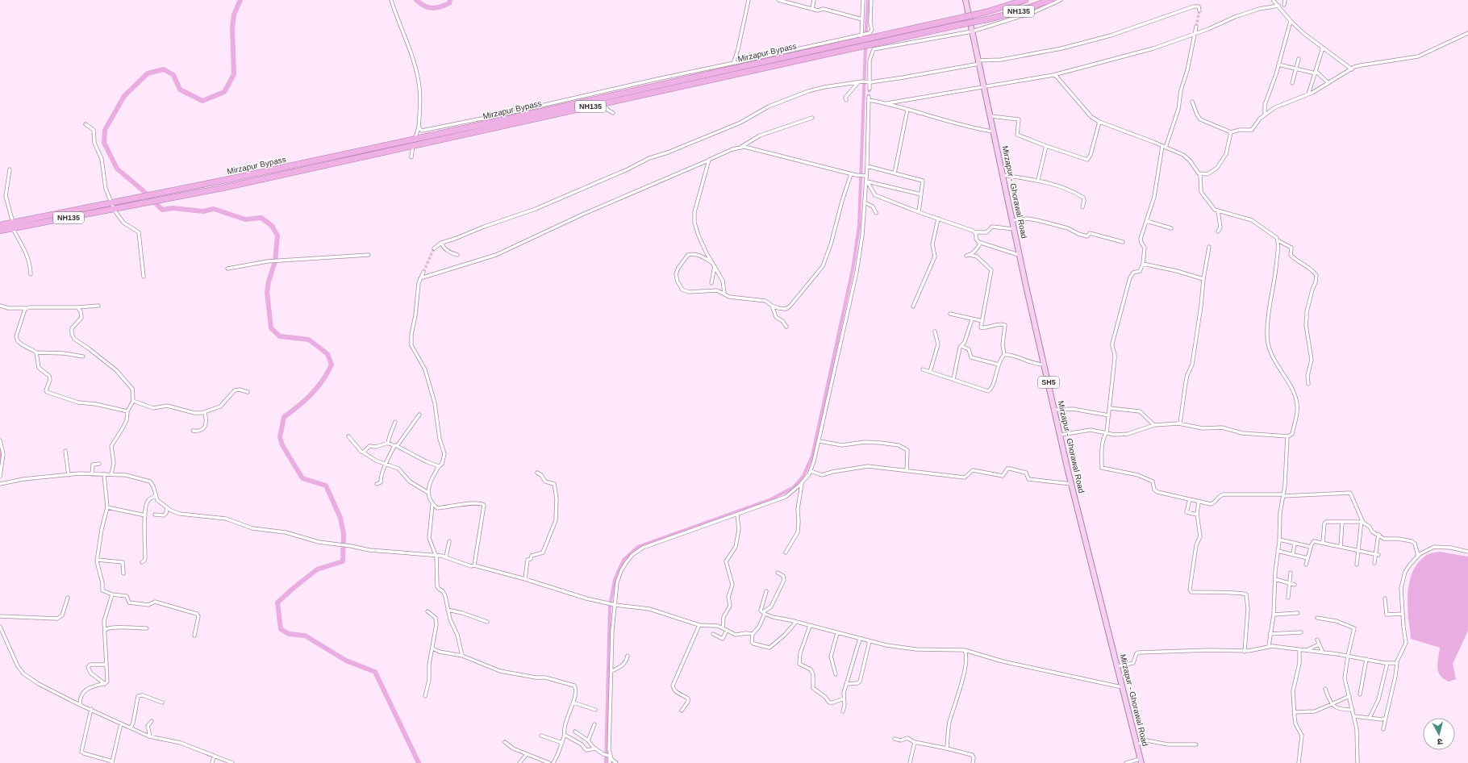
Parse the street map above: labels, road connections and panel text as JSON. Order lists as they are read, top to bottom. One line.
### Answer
{"streets":{"highway":["NH135","Mirzapur Bypass"],"main road":["Mirzapur - Ghorawal Road","SH5"]},"north":"bottom"}
